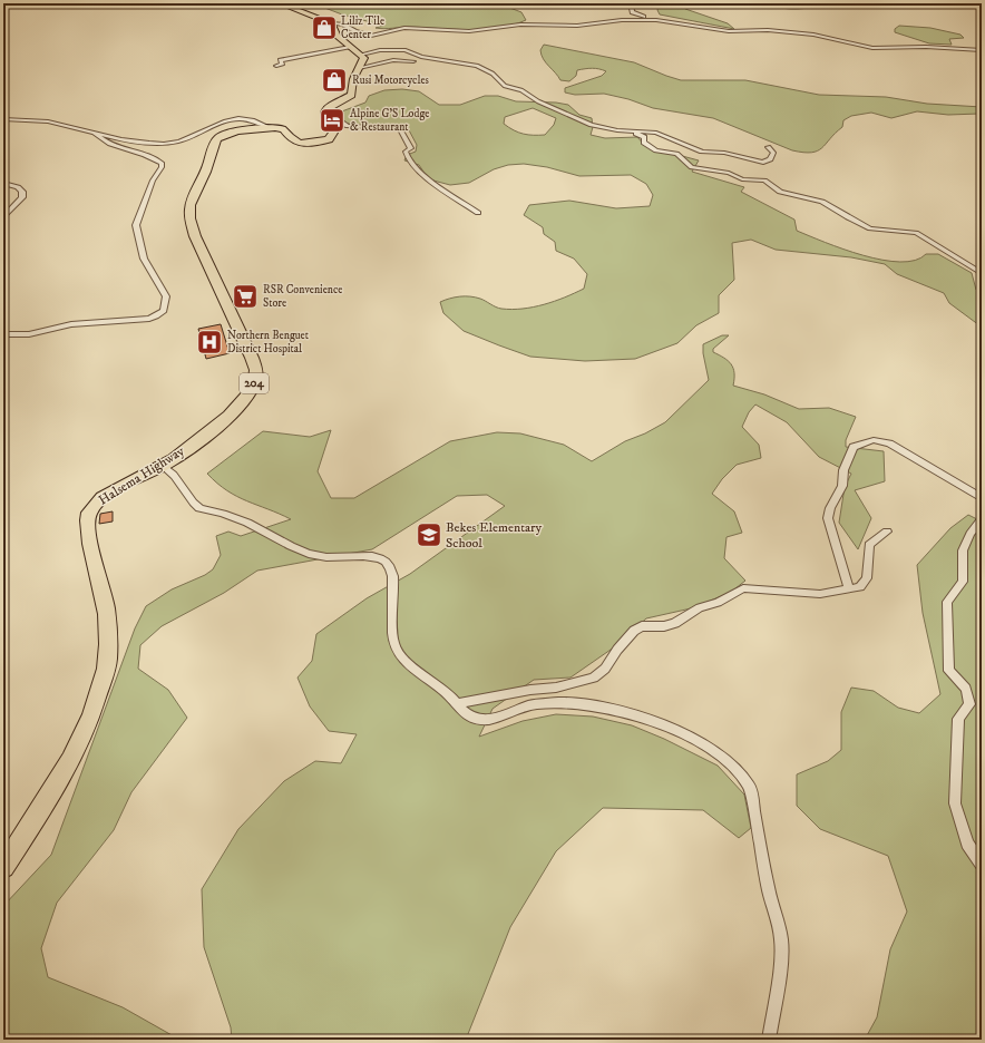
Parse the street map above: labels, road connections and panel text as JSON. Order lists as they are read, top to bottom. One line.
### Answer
{"streets":{"highway":["204","Halsema Highway"]},"places":{"shop":["Liliz Tile Center","Rusi Motorcycles"],"hotel":["Alpine G'S Lodge & Restaurant"],"supermarket":["RSR Convenience Store"],"hospital":["Northern Benguet District Hospital"],"school or university":["Bekes Elementary School"]}}
